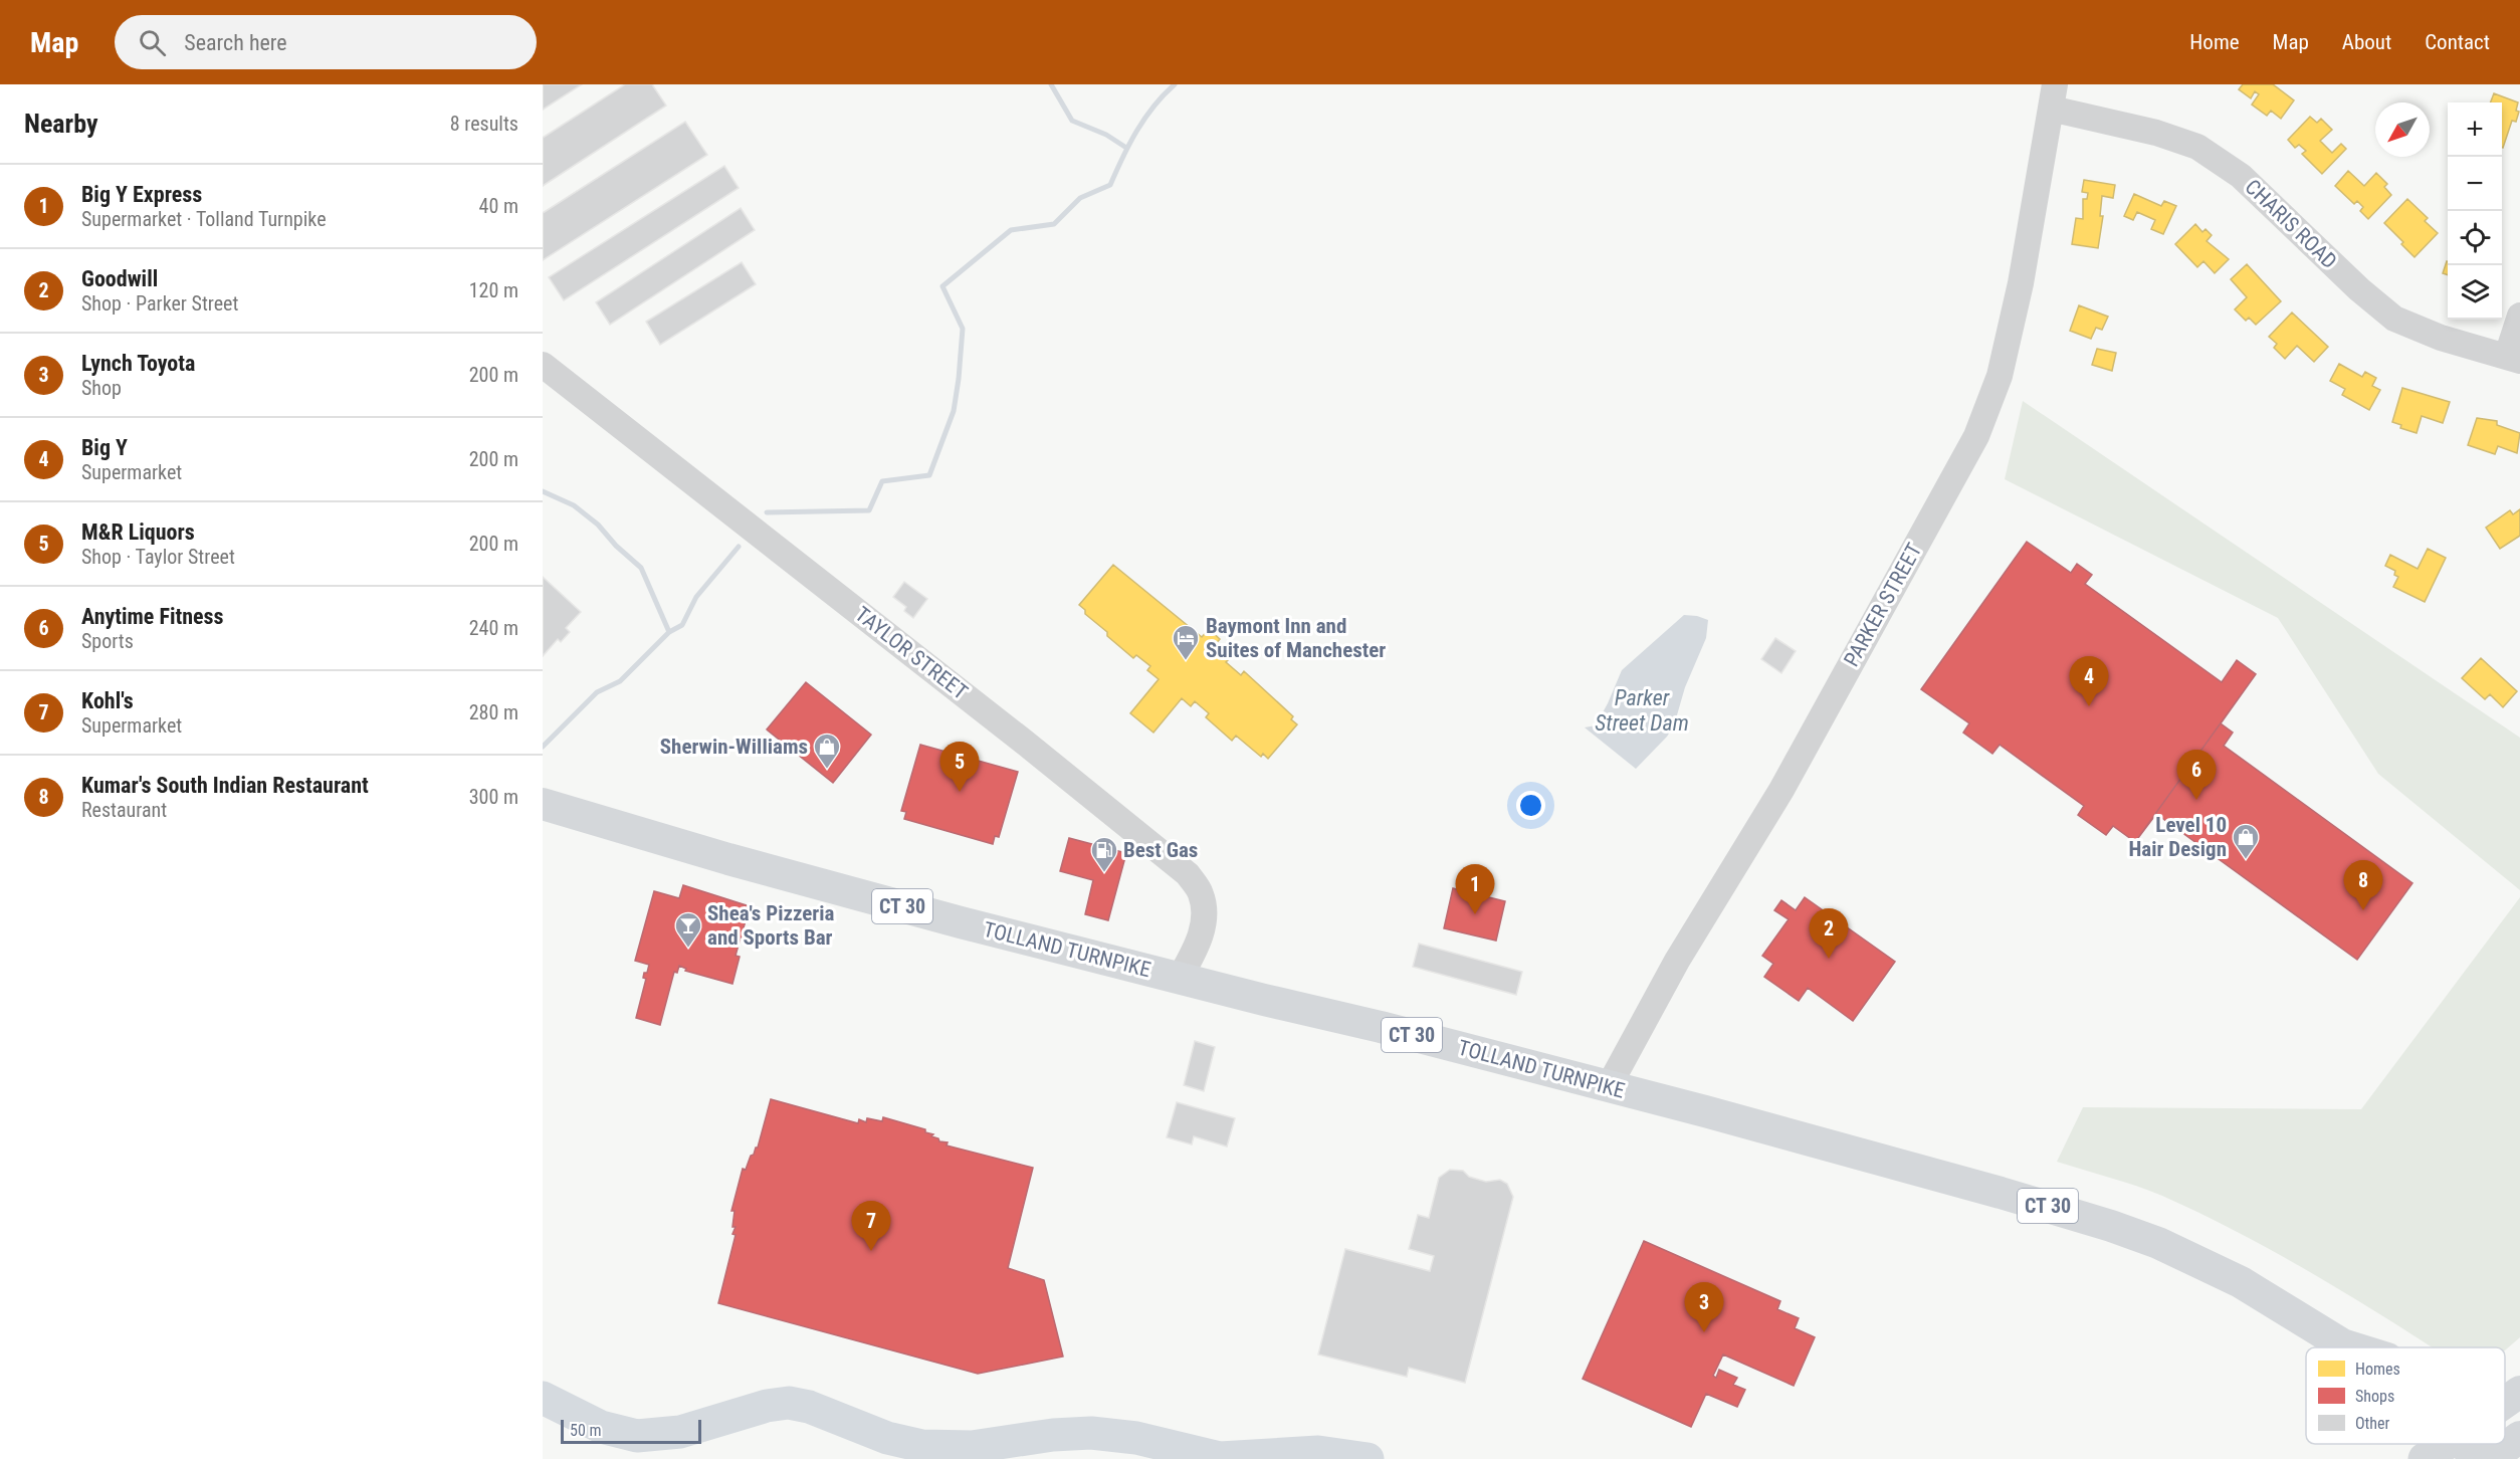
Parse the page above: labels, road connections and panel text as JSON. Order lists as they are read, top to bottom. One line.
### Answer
{"streets":{"main road":["CT 30","TOLLAND TURNPIKE"],"street":["CHARIS ROAD","PARKER STREET","TAYLOR STREET"]},"crossings":[["CHARIS ROAD","PARKER STREET"],["PARKER STREET","TOLLAND TURNPIKE"],["TAYLOR STREET","TOLLAND TURNPIKE"]],"water":["Parker Street Dam"],"places":{"hotel":["Baymont Inn and Suites of Manchester"],"shop":["Sherwin-Williams","Level 10 Hair Design"],"fuel station":["Best Gas"],"bar":["Shea's Pizzeria and Sports Bar"]},"legend":["Homes","Shops","Other"],"scale_bar":"50 m","north":"bottom left","page":{"header":"Map","search":"Search here","nav":["Home","Map","About","Contact"],"heading":["Nearby","8 results"],"map_buttons":["+","−"],"list":[{"mark":"1","name":"Big Y Express","note":"Supermarket · Tolland Turnpike","value":"40 m"},{"mark":"2","name":"Goodwill","note":"Shop · Parker Street","value":"120 m"},{"mark":"3","name":"Lynch Toyota","note":"Shop","value":"200 m"},{"mark":"4","name":"Big Y","note":"Supermarket","value":"200 m"},{"mark":"5","name":"M&R Liquors","note":"Shop · Taylor Street","value":"200 m"},{"mark":"6","name":"Anytime Fitness","note":"Sports","value":"240 m"},{"mark":"7","name":"Kohl's","note":"Supermarket","value":"280 m"},{"mark":"8","name":"Kumar's South Indian Restaurant","note":"Restaurant","value":"300 m"}],"pins":["4","5","6","8","1","2","7","3"],"scale":"50 m"}}
